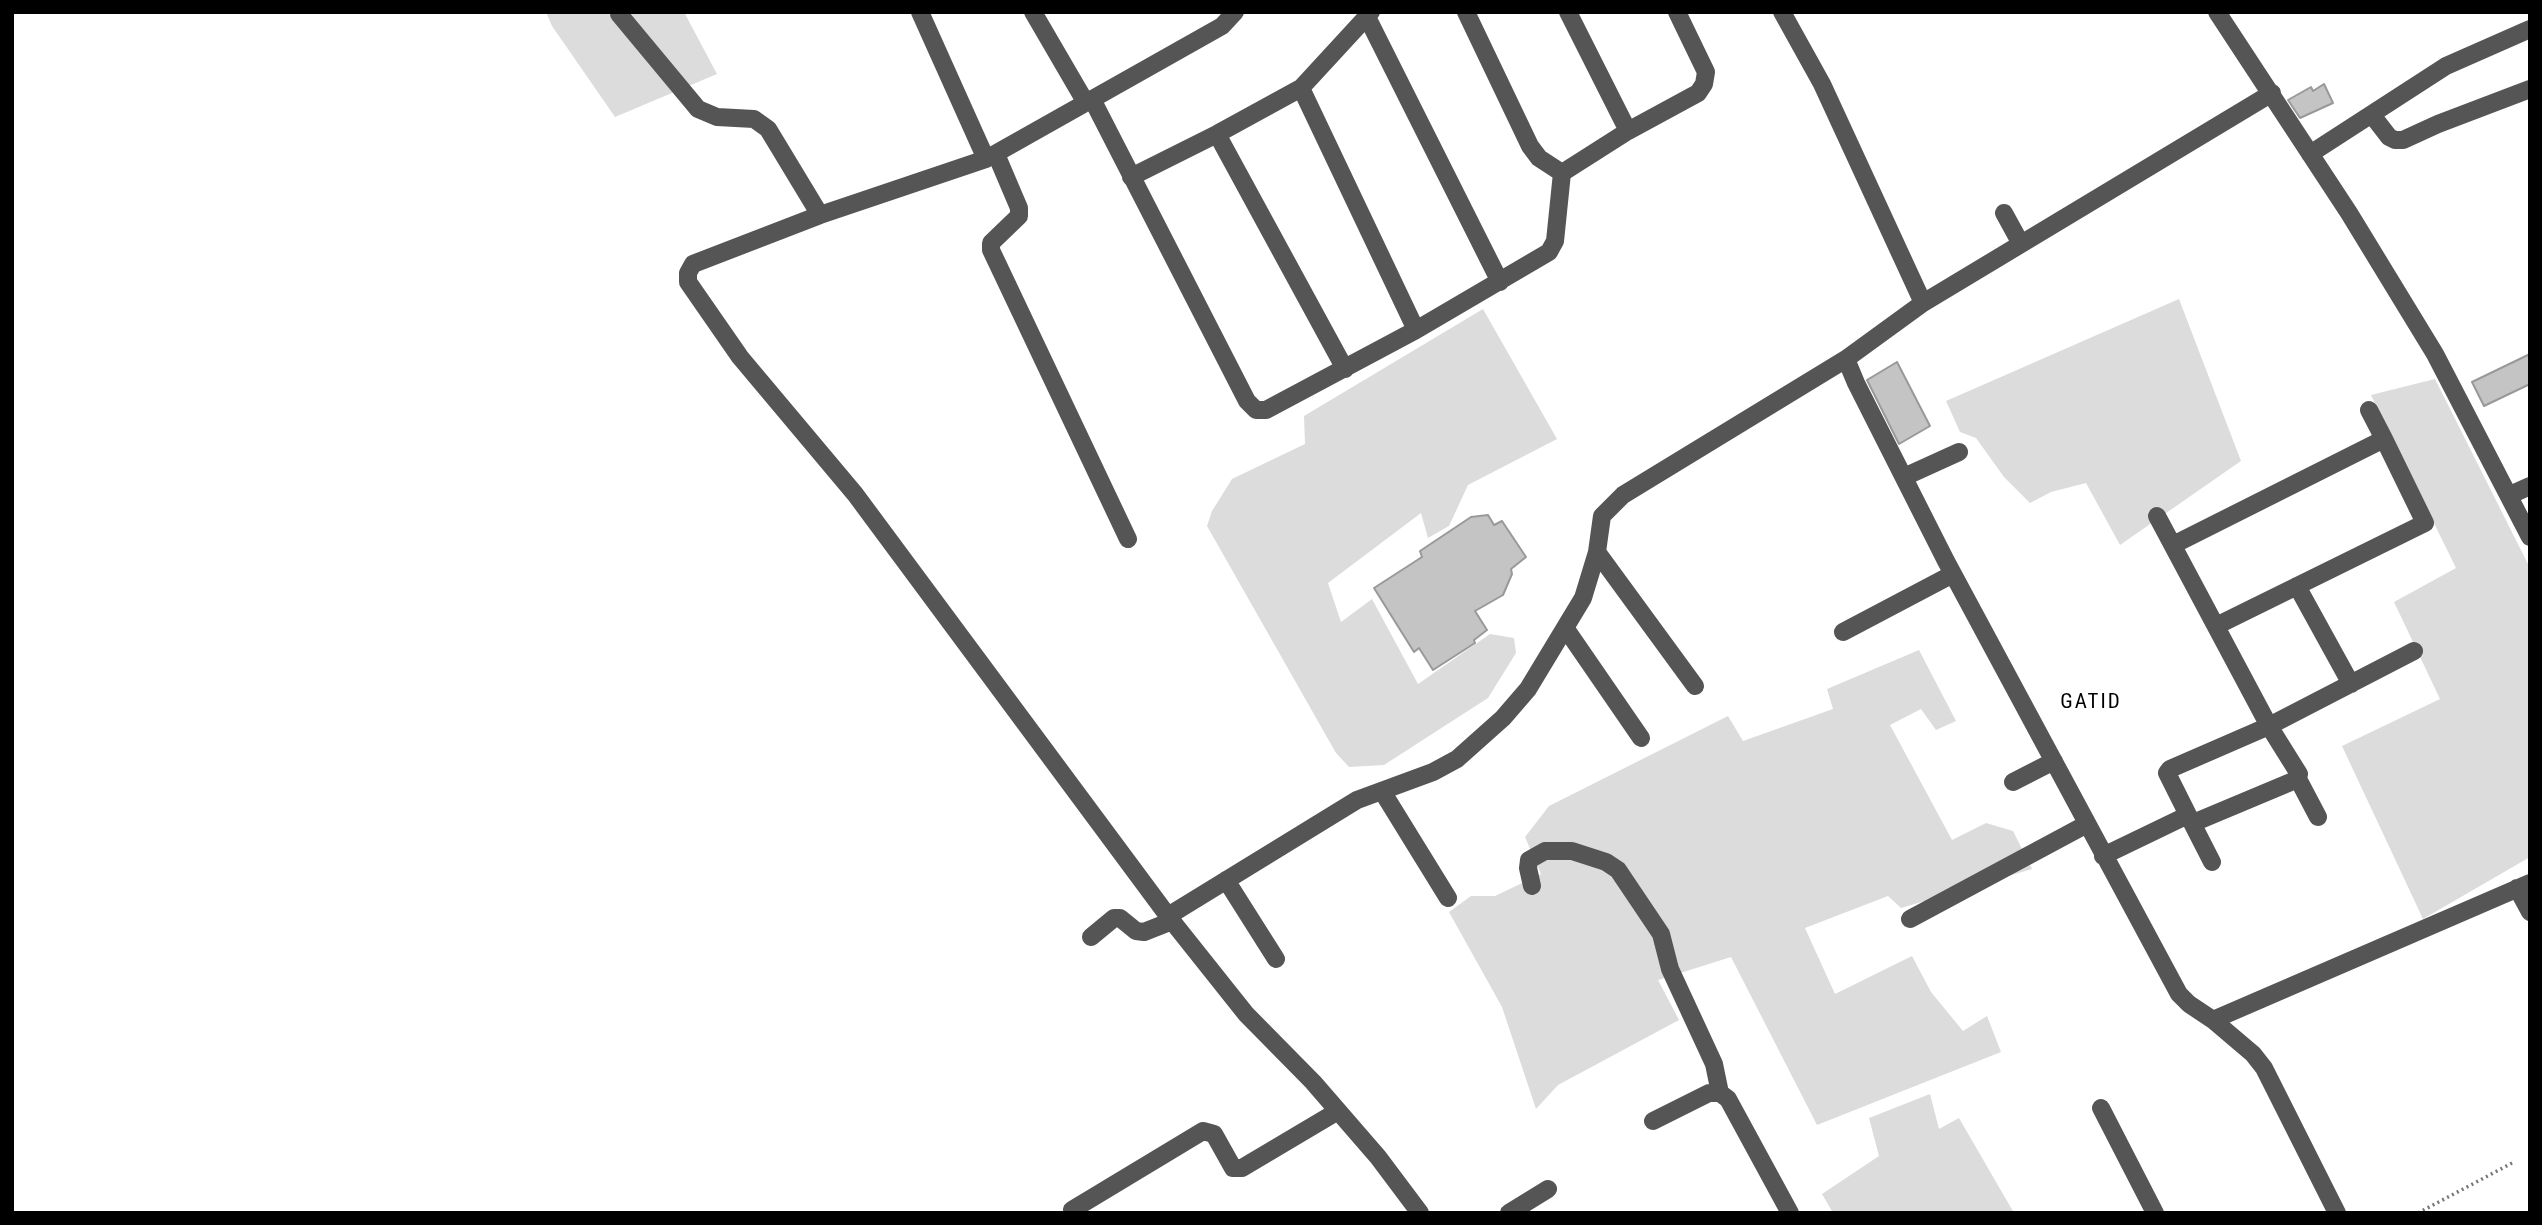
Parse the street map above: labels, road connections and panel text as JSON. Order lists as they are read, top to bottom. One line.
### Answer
{"districts":["GATID"]}
